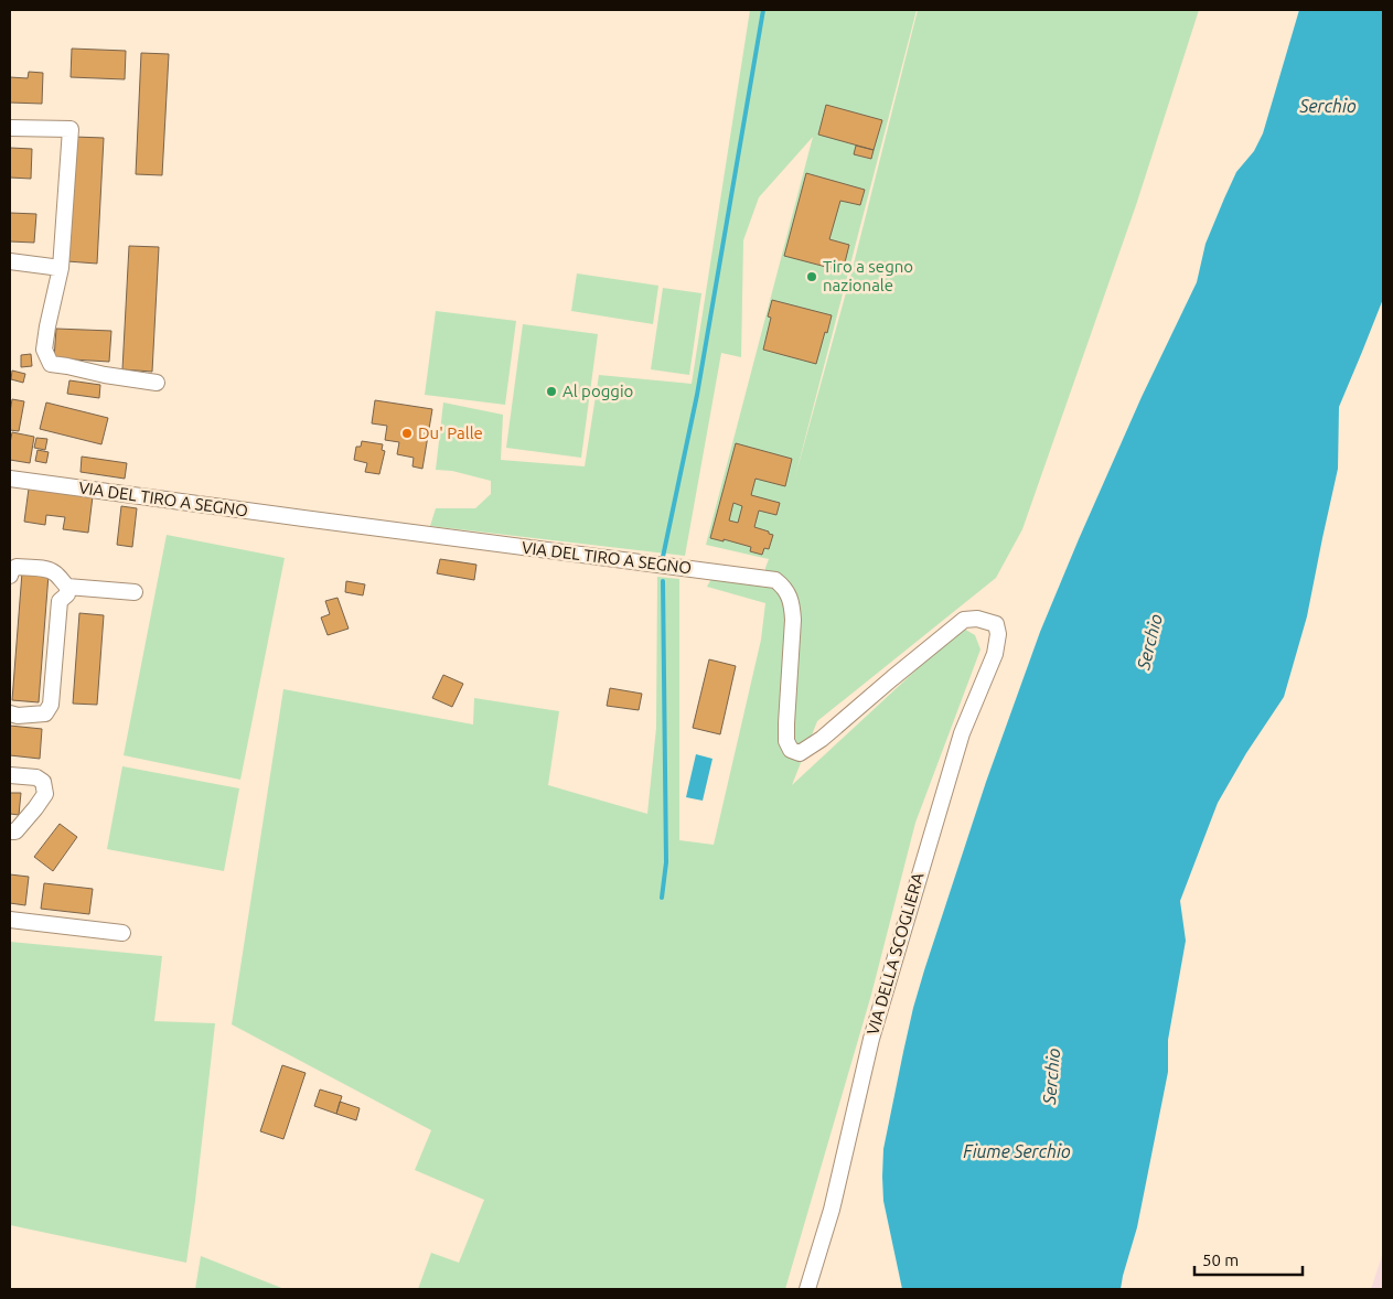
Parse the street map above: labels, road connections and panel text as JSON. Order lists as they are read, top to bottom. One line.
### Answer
{"streets":{"street":["VIA DEL TIRO A SEGNO","VIA DELLA SCOGLIERA"]},"crossings":[["VIA DEL TIRO A SEGNO","VIA DELLA SCOGLIERA"]],"water":["Serchio","Fiume Serchio"],"places":["Tiro a segno nazionale","Al poggio","Du' Palle"],"scale_bar":"50 m"}
